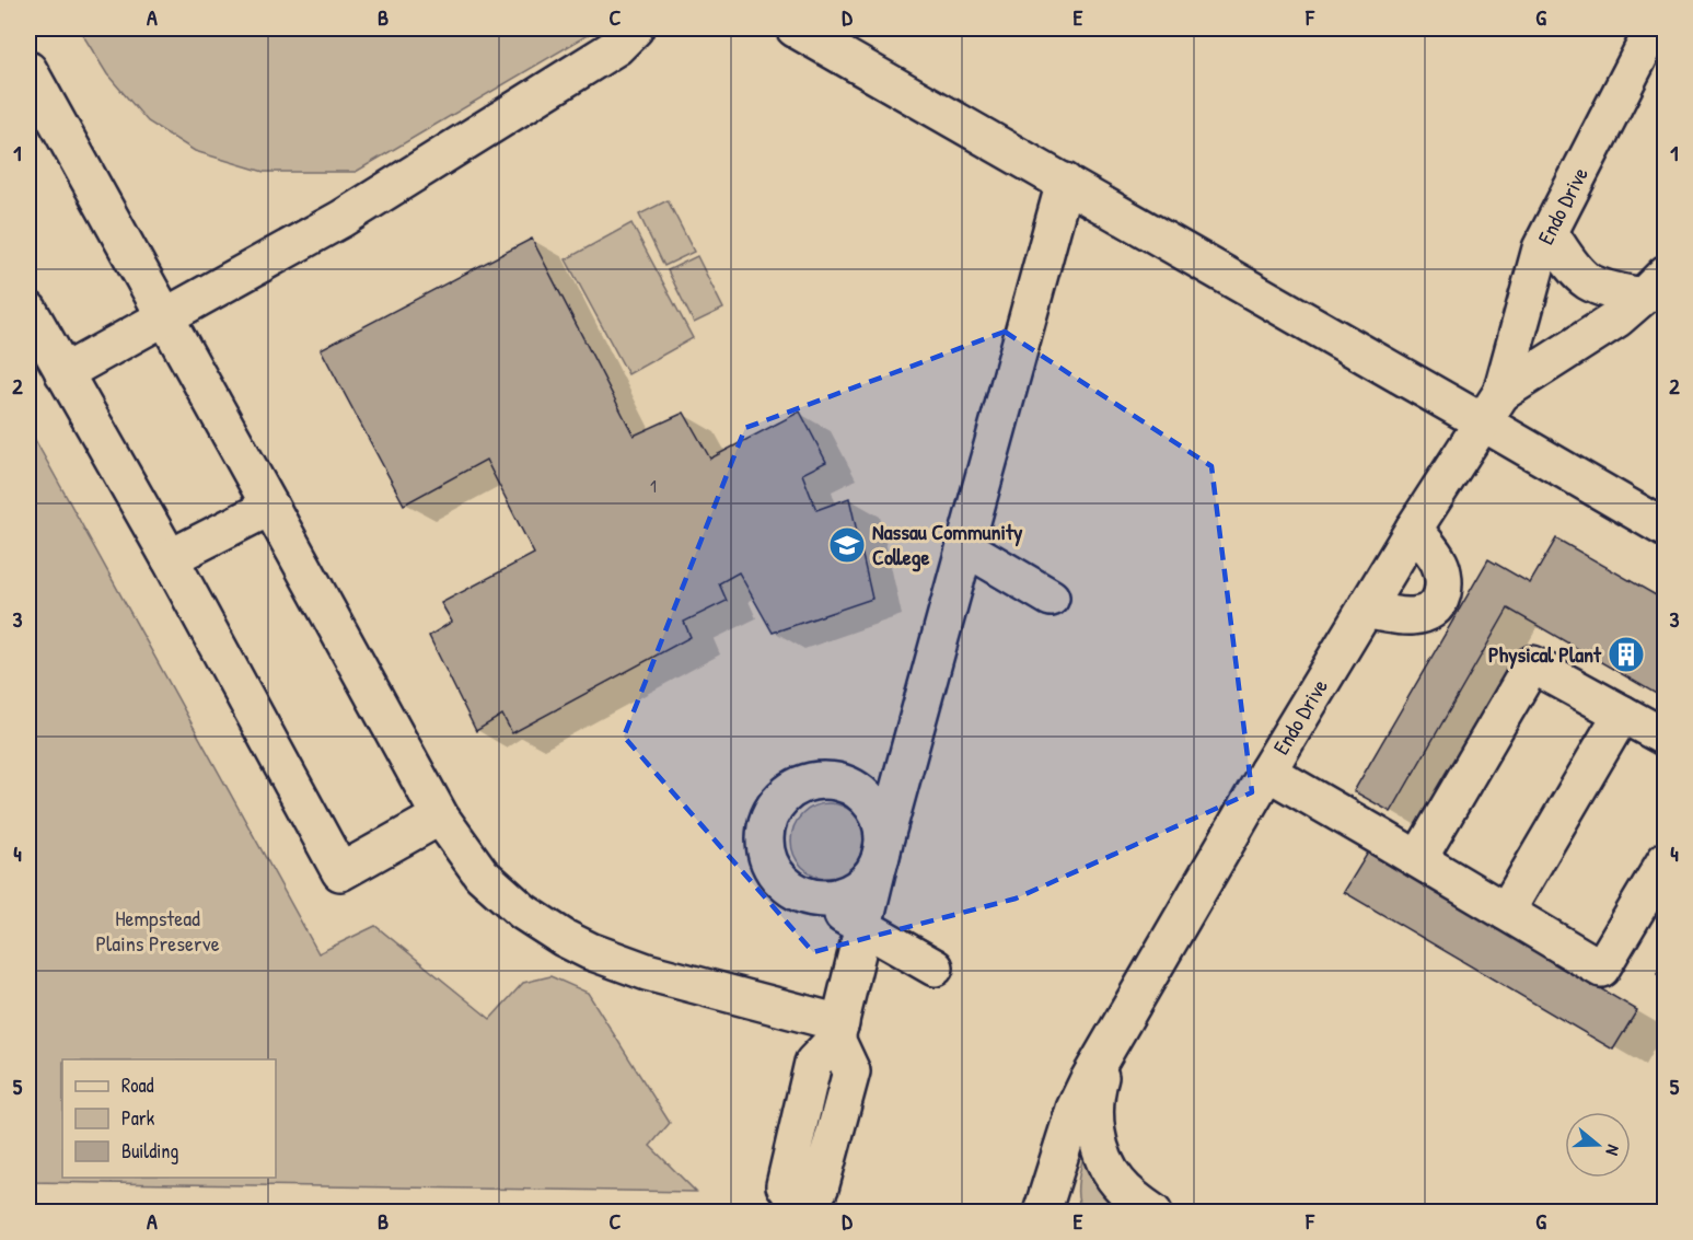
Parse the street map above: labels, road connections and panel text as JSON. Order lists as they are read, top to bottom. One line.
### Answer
{"streets":{"lane":["Endo Drive"]},"parks":["Hempstead Plains Preserve"],"places":{"school or university":["Nassau Community College"],"building":["Physical Plant"]},"house_numbers":["1"],"legend":["Road","Park","Building"],"north":"right","grid":{"columns":["A","B","C","D","E","F","G"],"rows":["1","2","3","4","5"]}}
